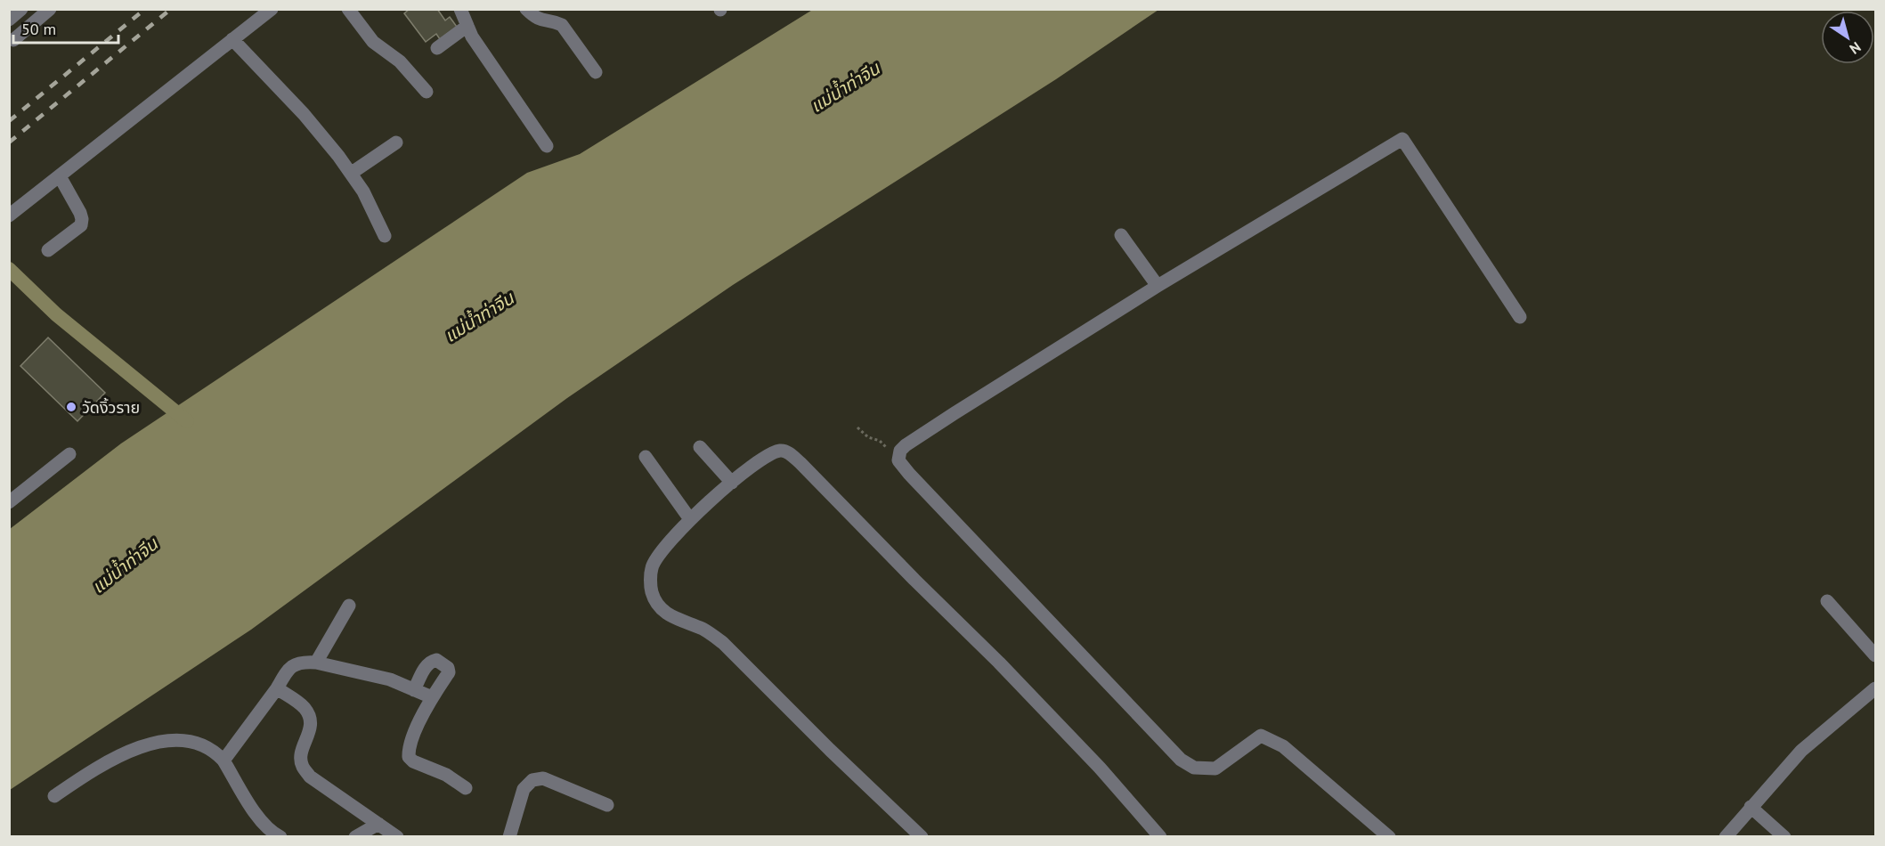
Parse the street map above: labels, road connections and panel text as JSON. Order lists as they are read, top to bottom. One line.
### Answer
{"water":["แม่น้ำท่าจีน"],"places":["วัดงิ้วราย"],"scale_bar":"50 m","north":"bottom right"}
